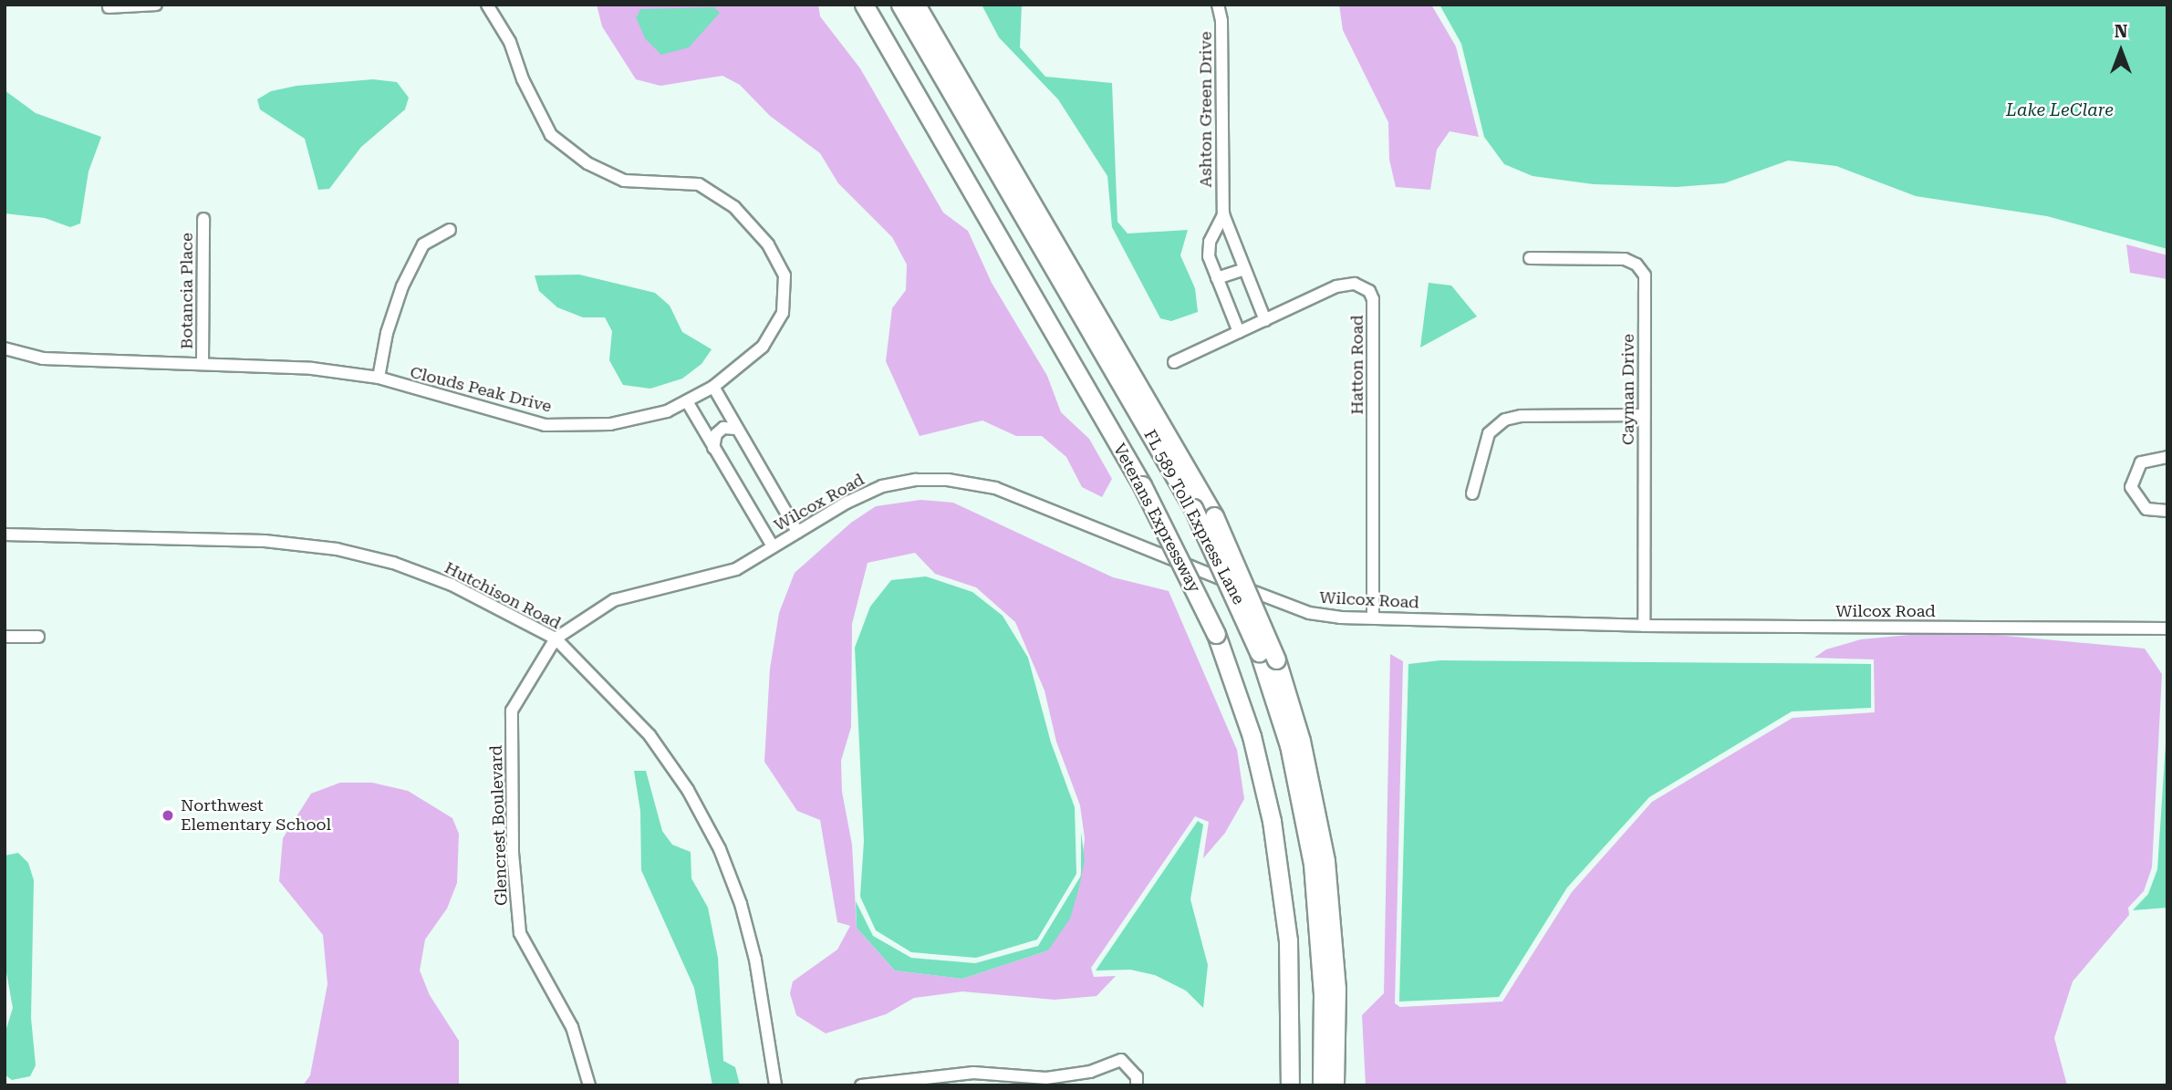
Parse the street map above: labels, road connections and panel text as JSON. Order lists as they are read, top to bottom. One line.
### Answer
{"streets":{"highway":["FL 589 Toll Express Lane","Veterans Expressway"],"street":["Ashton Green Drive","Botancia Place","Hatton Road","Clouds Peak Drive","Cayman Drive","Wilcox Road","Hutchison Road","Glencrest Boulevard"]},"crossings":[["Ashton Green Drive","Hatton Road"],["Botancia Place","Clouds Peak Drive"],["Hatton Road","Wilcox Road"],["Cayman Drive","Wilcox Road"],["Wilcox Road","Hutchison Road"],["Wilcox Road","Glencrest Boulevard"],["Hutchison Road","Glencrest Boulevard"]],"water":["Lake LeClare"],"places":["Northwest Elementary School"],"north":"top"}
